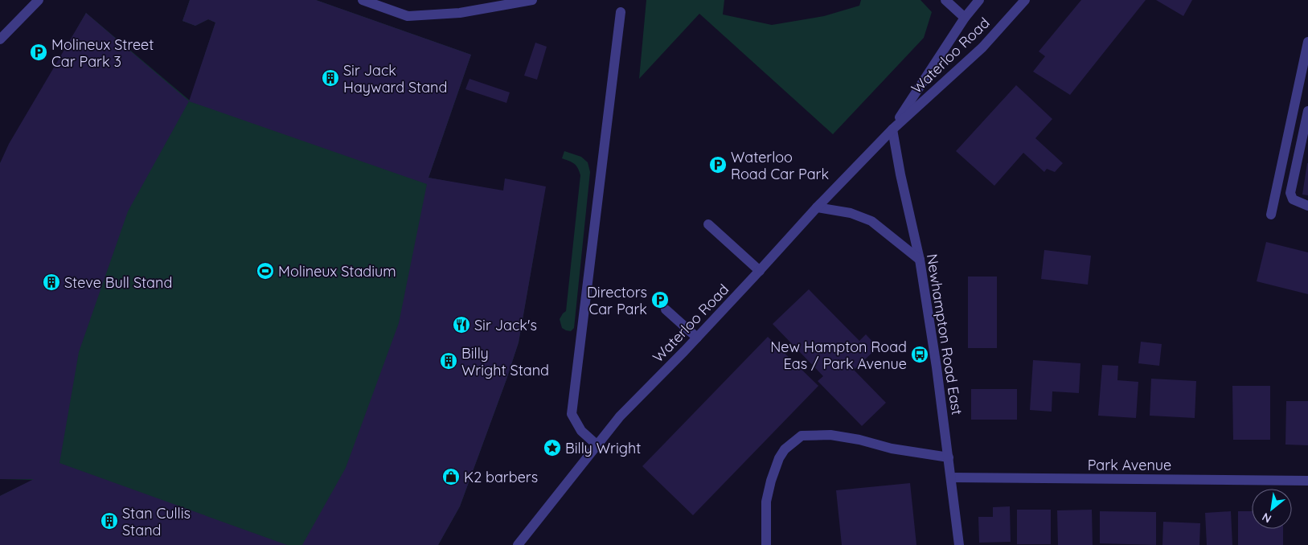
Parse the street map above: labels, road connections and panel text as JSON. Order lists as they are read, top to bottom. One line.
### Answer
{"streets":{"street":["Waterloo Road","Newhampton Road East","Park Avenue"]},"crossings":[["Waterloo Road","Newhampton Road East"],["Newhampton Road East","Park Avenue"]],"places":{"parking":["Molineux Street Car Park 3","Waterloo Road Car Park","Directors Car Park"],"building":["Sir Jack Hayward Stand","Steve Bull Stand","Billy Wright Stand","Stan Cullis Stand"],"sports":["Molineux Stadium"],"restaurant":["Sir Jack's"],"bus stop":["New Hampton Road Eas / Park Avenue"],"place":["Billy Wright"],"shop":["K2 barbers"]},"north":"bottom left"}
